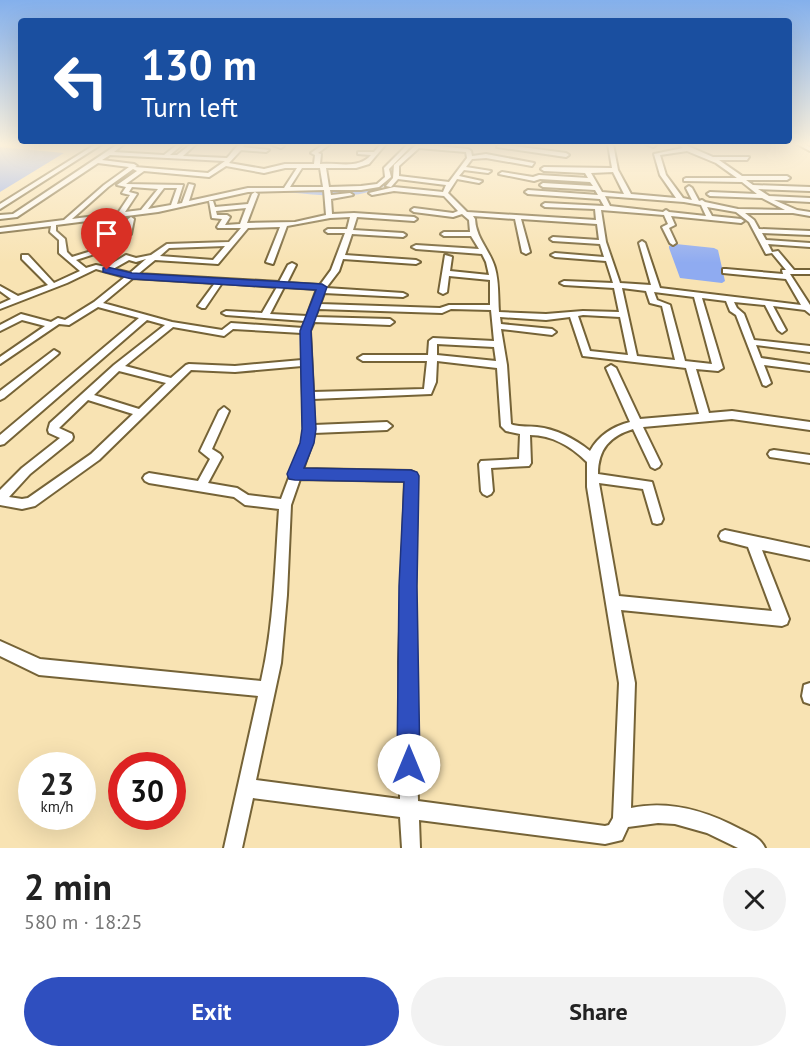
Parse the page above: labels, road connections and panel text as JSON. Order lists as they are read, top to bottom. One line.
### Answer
{"page":{"turn":["130 m","Turn left"],"speed":"23 km/h","limit":"30","heading":["2 min","580 m · 18:25"],"buttons":["Exit","Share"]}}
